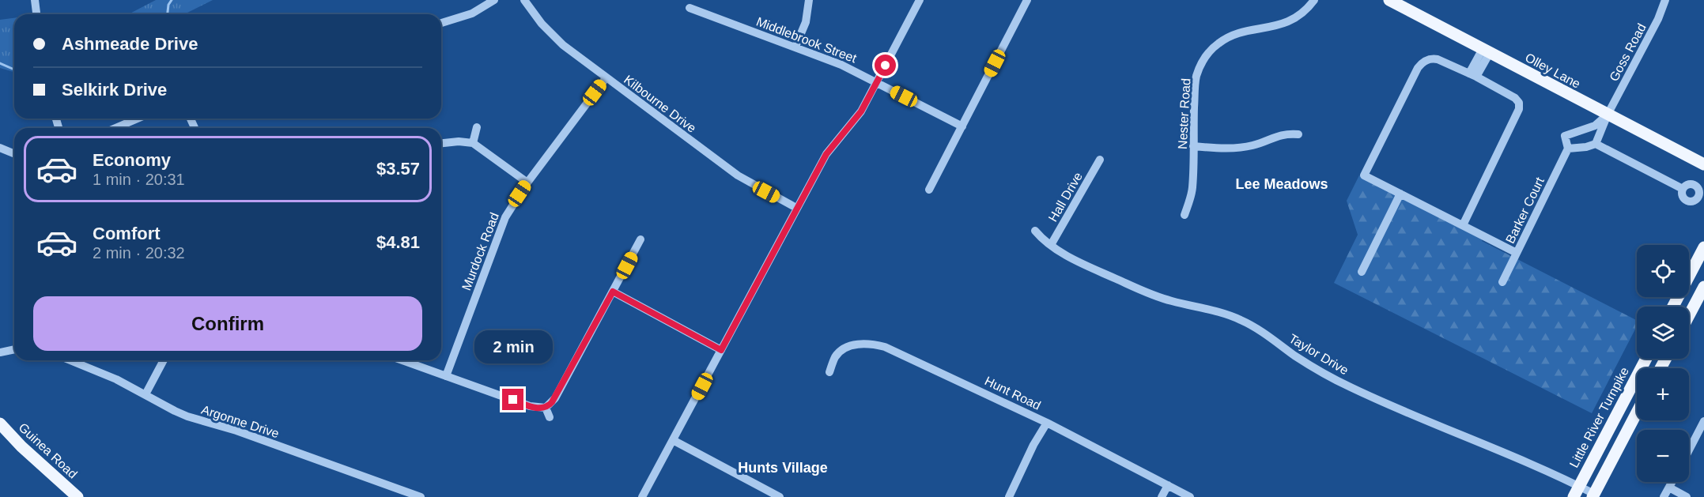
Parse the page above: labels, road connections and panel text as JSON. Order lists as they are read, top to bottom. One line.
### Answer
{"streets":{"main road":["Olley Lane","Little River Turnpike","Guinea Road"],"street":["Middlebrook Street","Goss Road","Kilbourne Drive","Nester Road","Hall Drive","Barker Court","Murdock Road","Taylor Drive","Hunt Road","Argonne Drive"]},"crossings":[["Goss Road","Olley Lane"],["Goss Road","Barker Court"],["Olley Lane","Barker Court"],["Kilbourne Drive","Murdock Road"],["Hall Drive","Taylor Drive"],["Taylor Drive","Little River Turnpike"]],"districts":["Lee Meadows","Hunts Village"],"page":{"banner":["Ashmeade Drive","Selkirk Drive"],"list":[{"name":"Economy","note":"1 min · 20:31","value":"$3.57"},{"name":"Comfort","note":"2 min · 20:32","value":"$4.81"}],"map_buttons":["+","−"],"buttons":"Confirm","bubble":"2 min"}}
